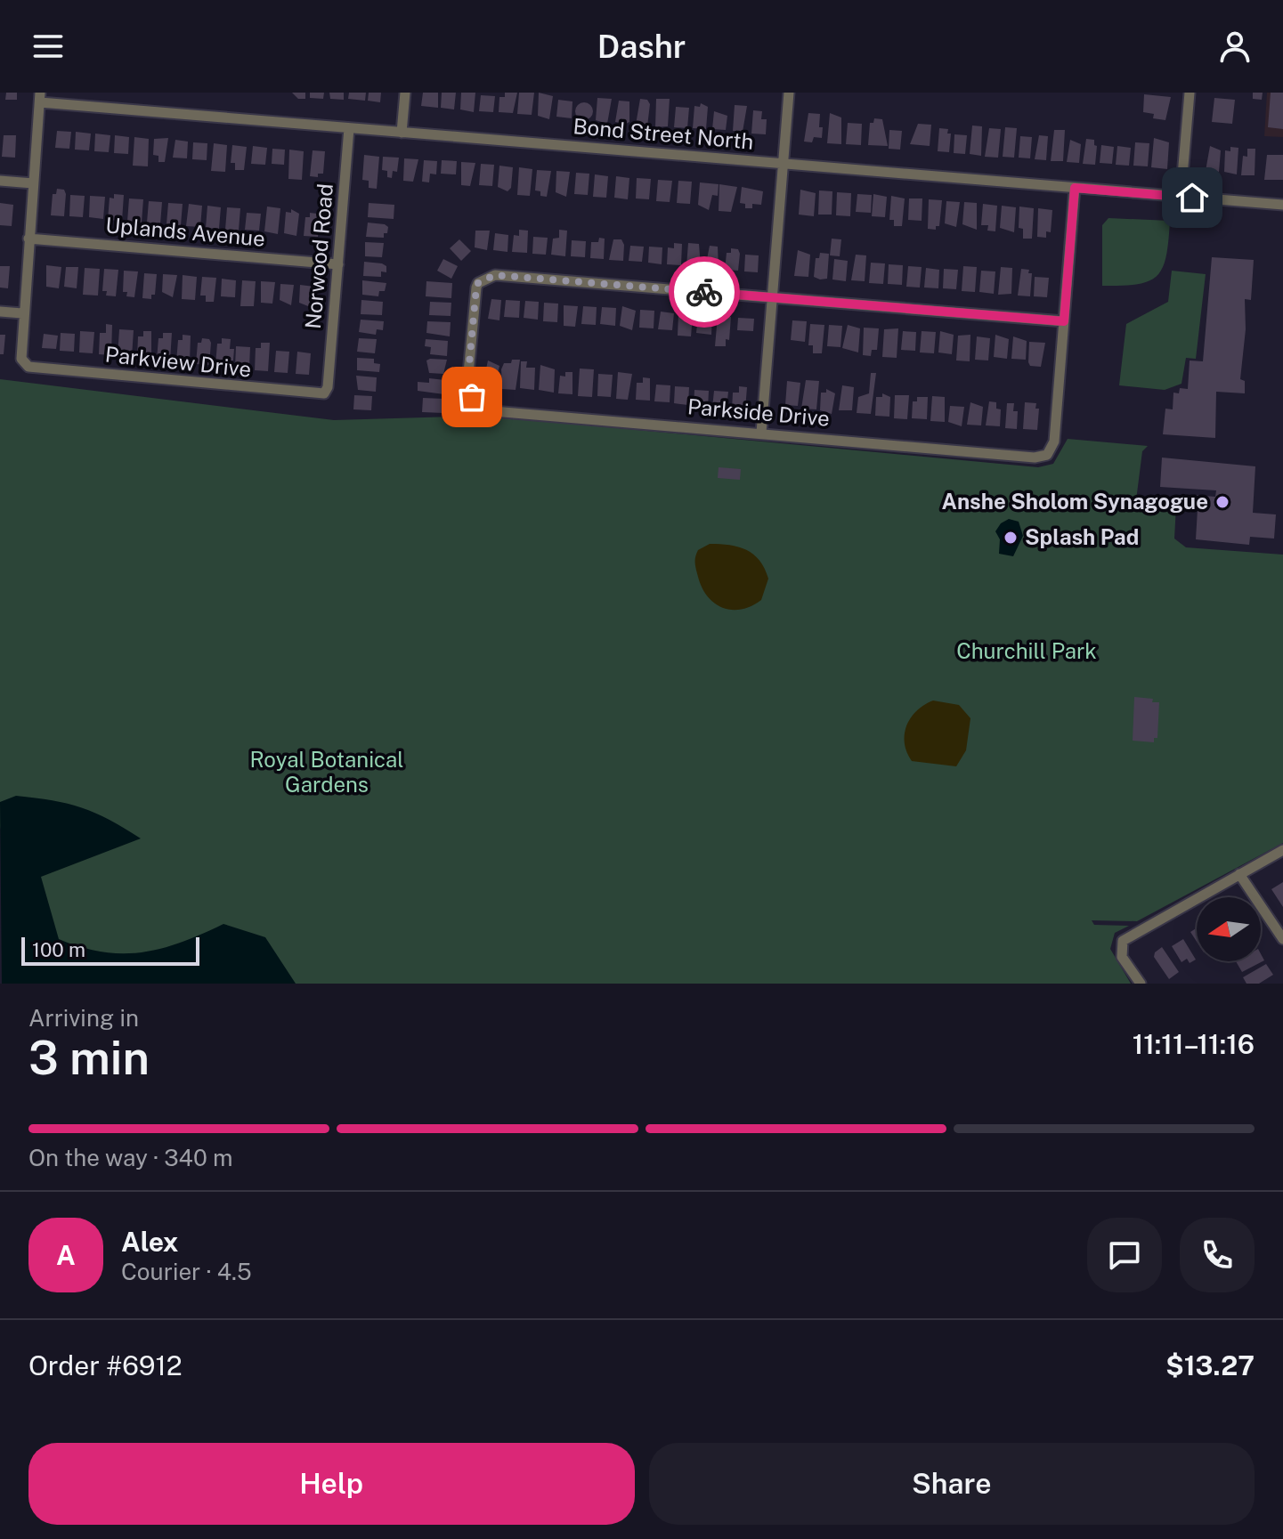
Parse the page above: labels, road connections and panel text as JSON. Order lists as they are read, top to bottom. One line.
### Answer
{"streets":{"street":["Bond Street North","Uplands Avenue","Norwood Road","Parkview Drive","Parkside Drive"]},"crossings":[["Bond Street North","Norwood Road"],["Uplands Avenue","Norwood Road"],["Norwood Road","Parkview Drive"]],"parks":["Churchill Park","Royal Botanical Gardens"],"places":["Anshe Sholom Synagogue","Splash Pad"],"scale_bar":"100 m","north":"left","page":{"header":"Dashr","scale":"100 m","heading":["3 min","Arriving in","11:11–11:16"],"panel":["Alex","Courier · 4.5","Order #6912","$13.27"],"bar":"On the way · 340 m","round":"A","buttons":["Help","Share"]}}
